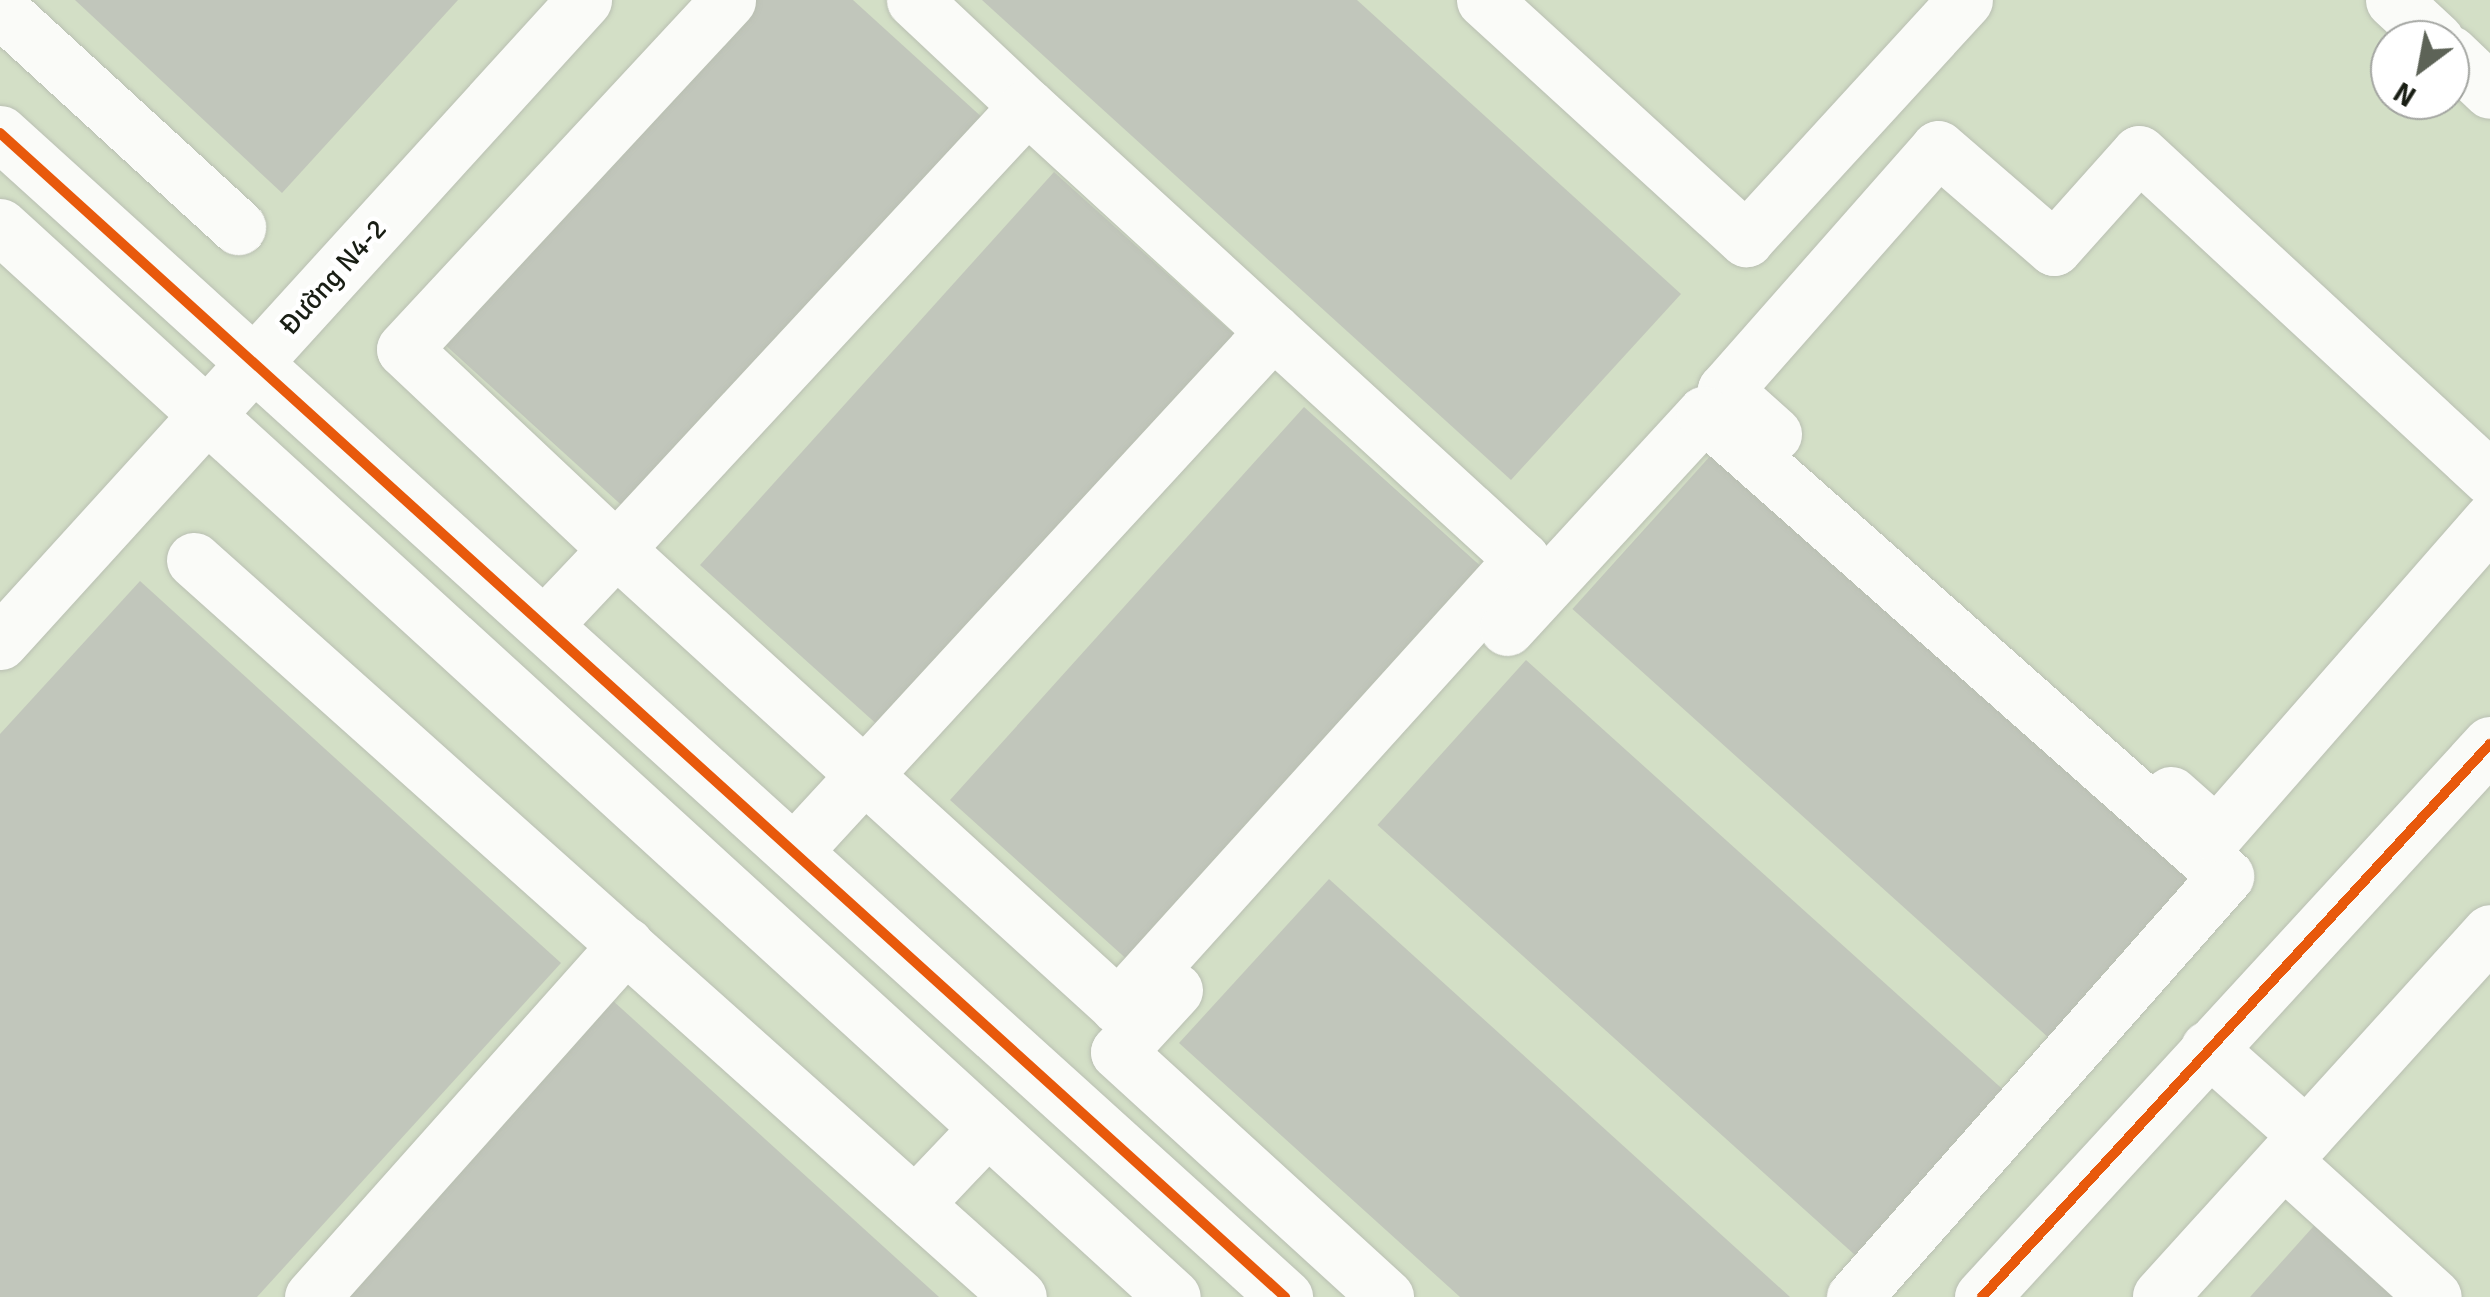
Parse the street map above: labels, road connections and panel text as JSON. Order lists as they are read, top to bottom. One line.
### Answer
{"streets":{"street":["Đường N4-2"]},"north":"bottom left"}
